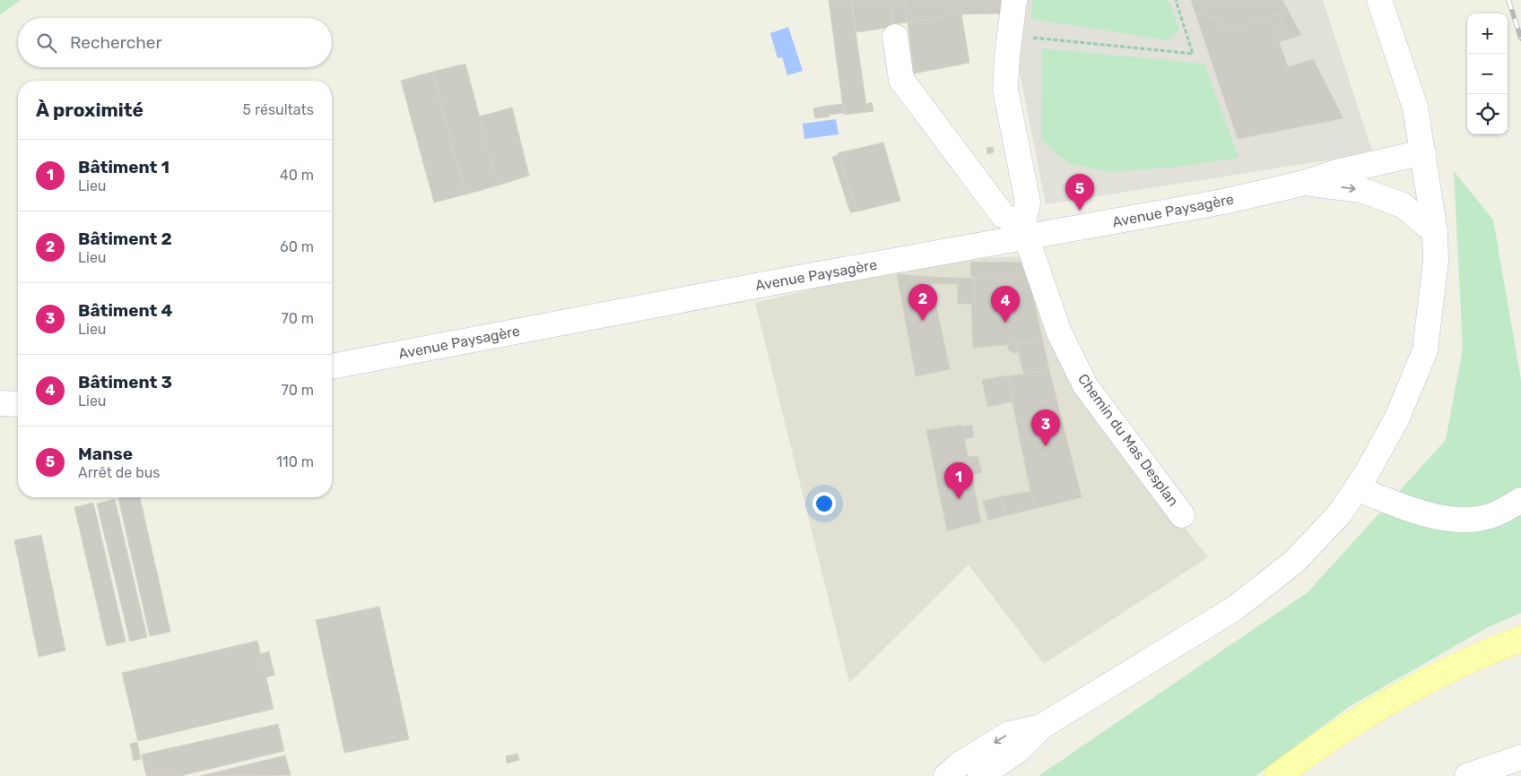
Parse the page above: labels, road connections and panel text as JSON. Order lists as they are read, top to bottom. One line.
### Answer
{"streets":{"street":["Avenue Paysagère","Chemin du Mas Desplan"]},"crossings":[["Avenue Paysagère","Chemin du Mas Desplan"]],"page":{"map_buttons":["+","−"],"search":"Rechercher","heading":["À proximité","5 résultats"],"list":[{"mark":"1","name":"Bâtiment 1","note":"Lieu","value":"40 m"},{"mark":"2","name":"Bâtiment 2","note":"Lieu","value":"60 m"},{"mark":"3","name":"Bâtiment 4","note":"Lieu","value":"70 m"},{"mark":"4","name":"Bâtiment 3","note":"Lieu","value":"70 m"},{"mark":"5","name":"Manse","note":"Arrêt de bus","value":"110 m"}],"pins":["5","2","4","3","1"]}}
